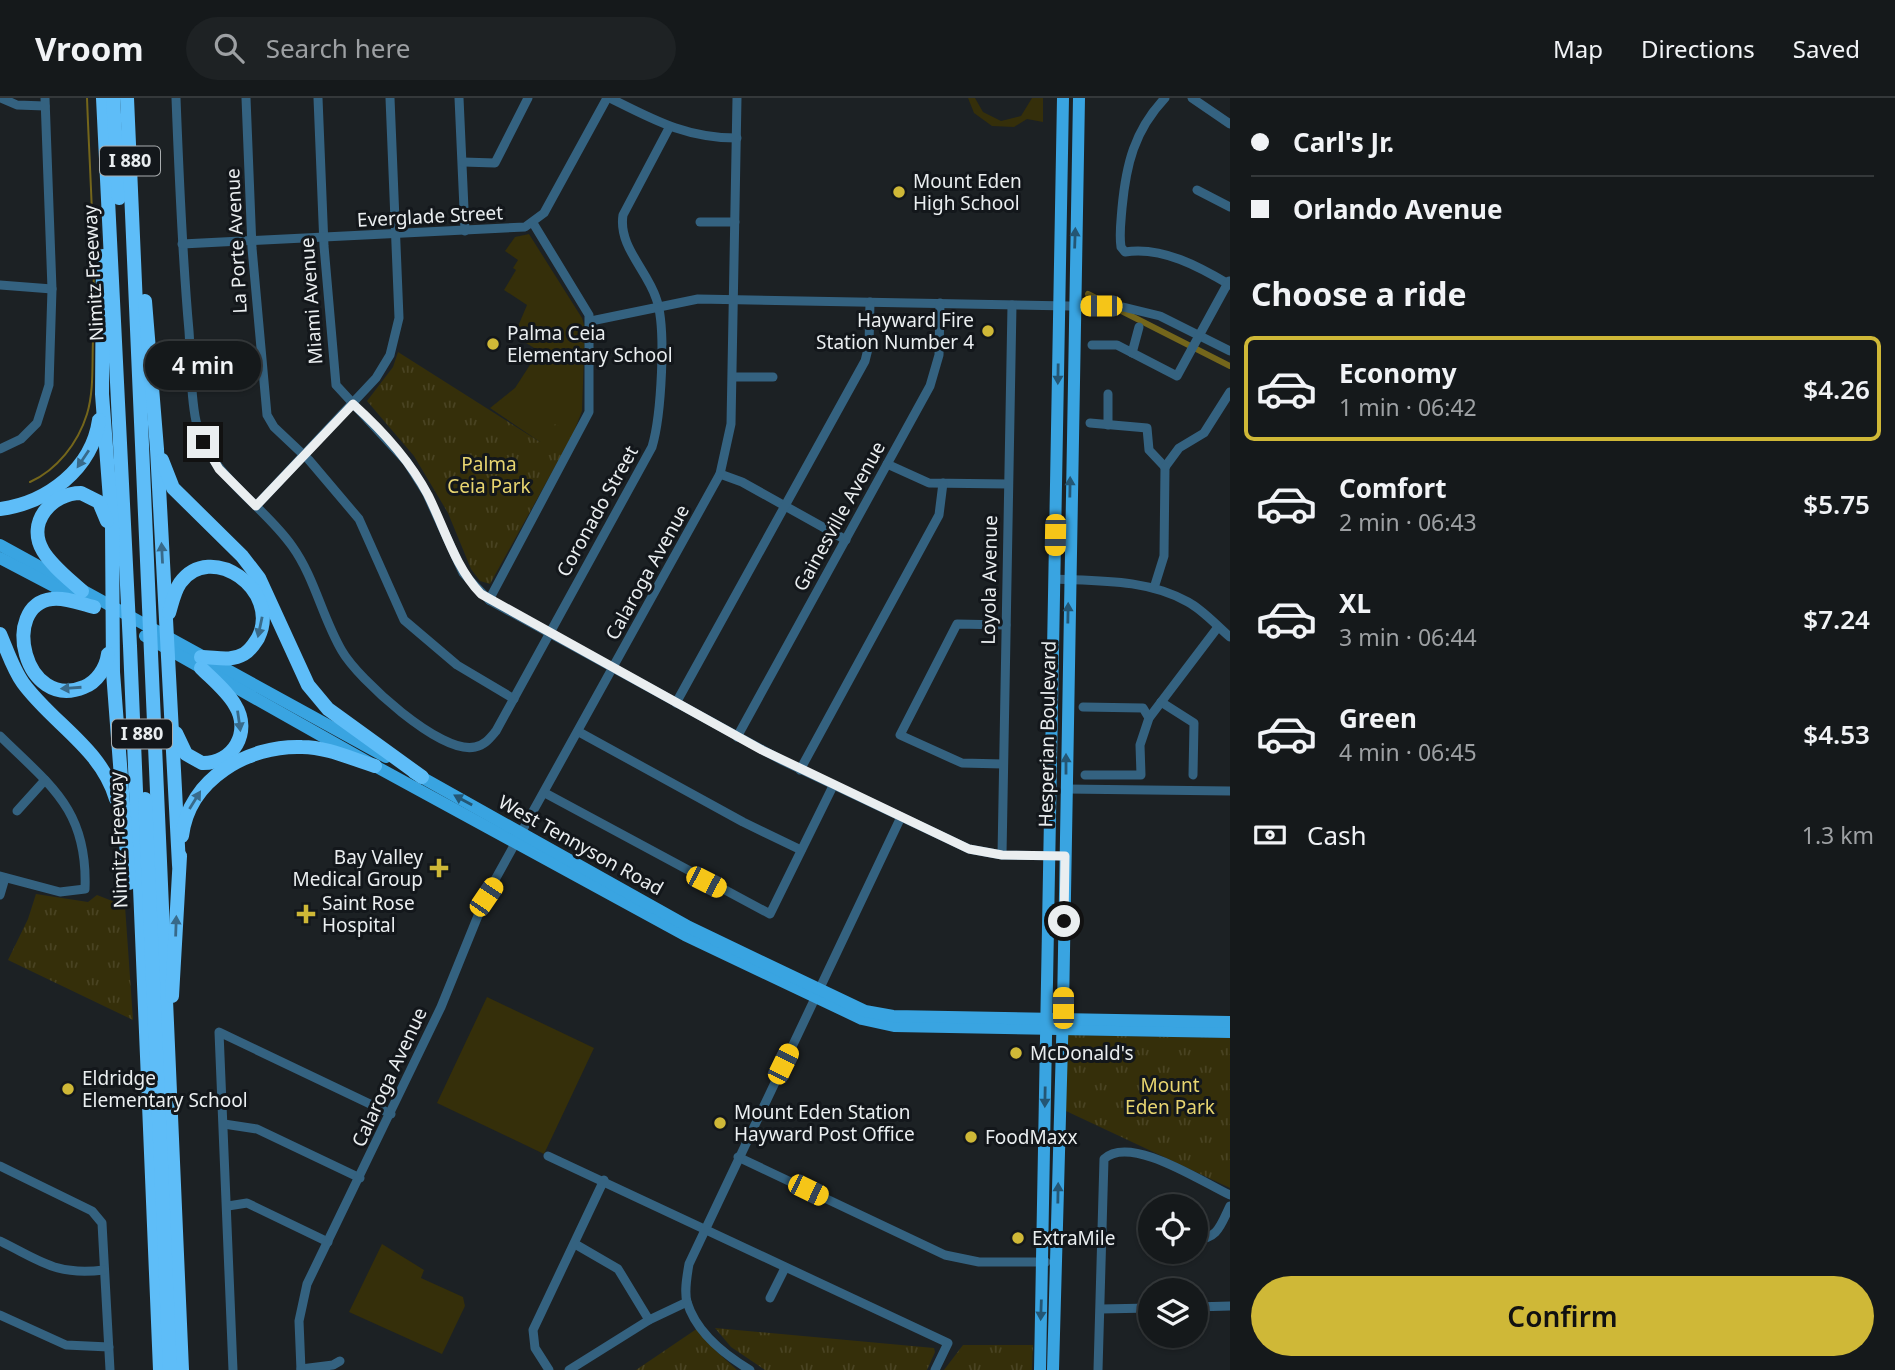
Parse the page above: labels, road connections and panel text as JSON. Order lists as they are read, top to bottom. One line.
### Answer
{"streets":{"highway":["I 880","Nimitz Freeway"],"main road":["Hesperian Boulevard","West Tennyson Road"],"street":["Everglade Street","La Porte Avenue","Miami Avenue","Coronado Street","Gainesville Avenue","Calaroga Avenue","Loyola Avenue"]},"crossings":[["I 880","Nimitz Freeway"],["Everglade Street","La Porte Avenue"],["Everglade Street","Miami Avenue"],["La Porte Avenue","Coronado Street"],["Miami Avenue","Coronado Street"],["Miami Avenue","Gainesville Avenue"],["Miami Avenue","Calaroga Avenue"],["Miami Avenue","Loyola Avenue"],["Miami Avenue","Hesperian Boulevard"],["Calaroga Avenue","West Tennyson Road"],["Hesperian Boulevard","West Tennyson Road"]],"parks":["Palma Ceia Park","Mount Eden Park"],"places":{"other":["Mount Eden High School","Hayward Fire Station Number 4","Palma Ceia Elementary School","McDonald's","Eldridge Elementary School","Mount Eden Station Hayward Post Office","FoodMaxx","ExtraMile"],"health":["Bay Valley Medical Group","Saint Rose Hospital"]},"page":{"header":"Vroom","search":"Search here","nav":["Map","Directions","Saved"],"banner":["Carl's Jr.","Orlando Avenue"],"heading":"Choose a ride","list":[{"name":"Economy","note":"1 min · 06:42","value":"$4.26"},{"name":"Comfort","note":"2 min · 06:43","value":"$5.75"},{"name":"XL","note":"3 min · 06:44","value":"$7.24"},{"name":"Green","note":"4 min · 06:45","value":"$4.53"}],"bubble":"4 min","pay":["Cash","1.3 km"],"buttons":"Confirm"}}
